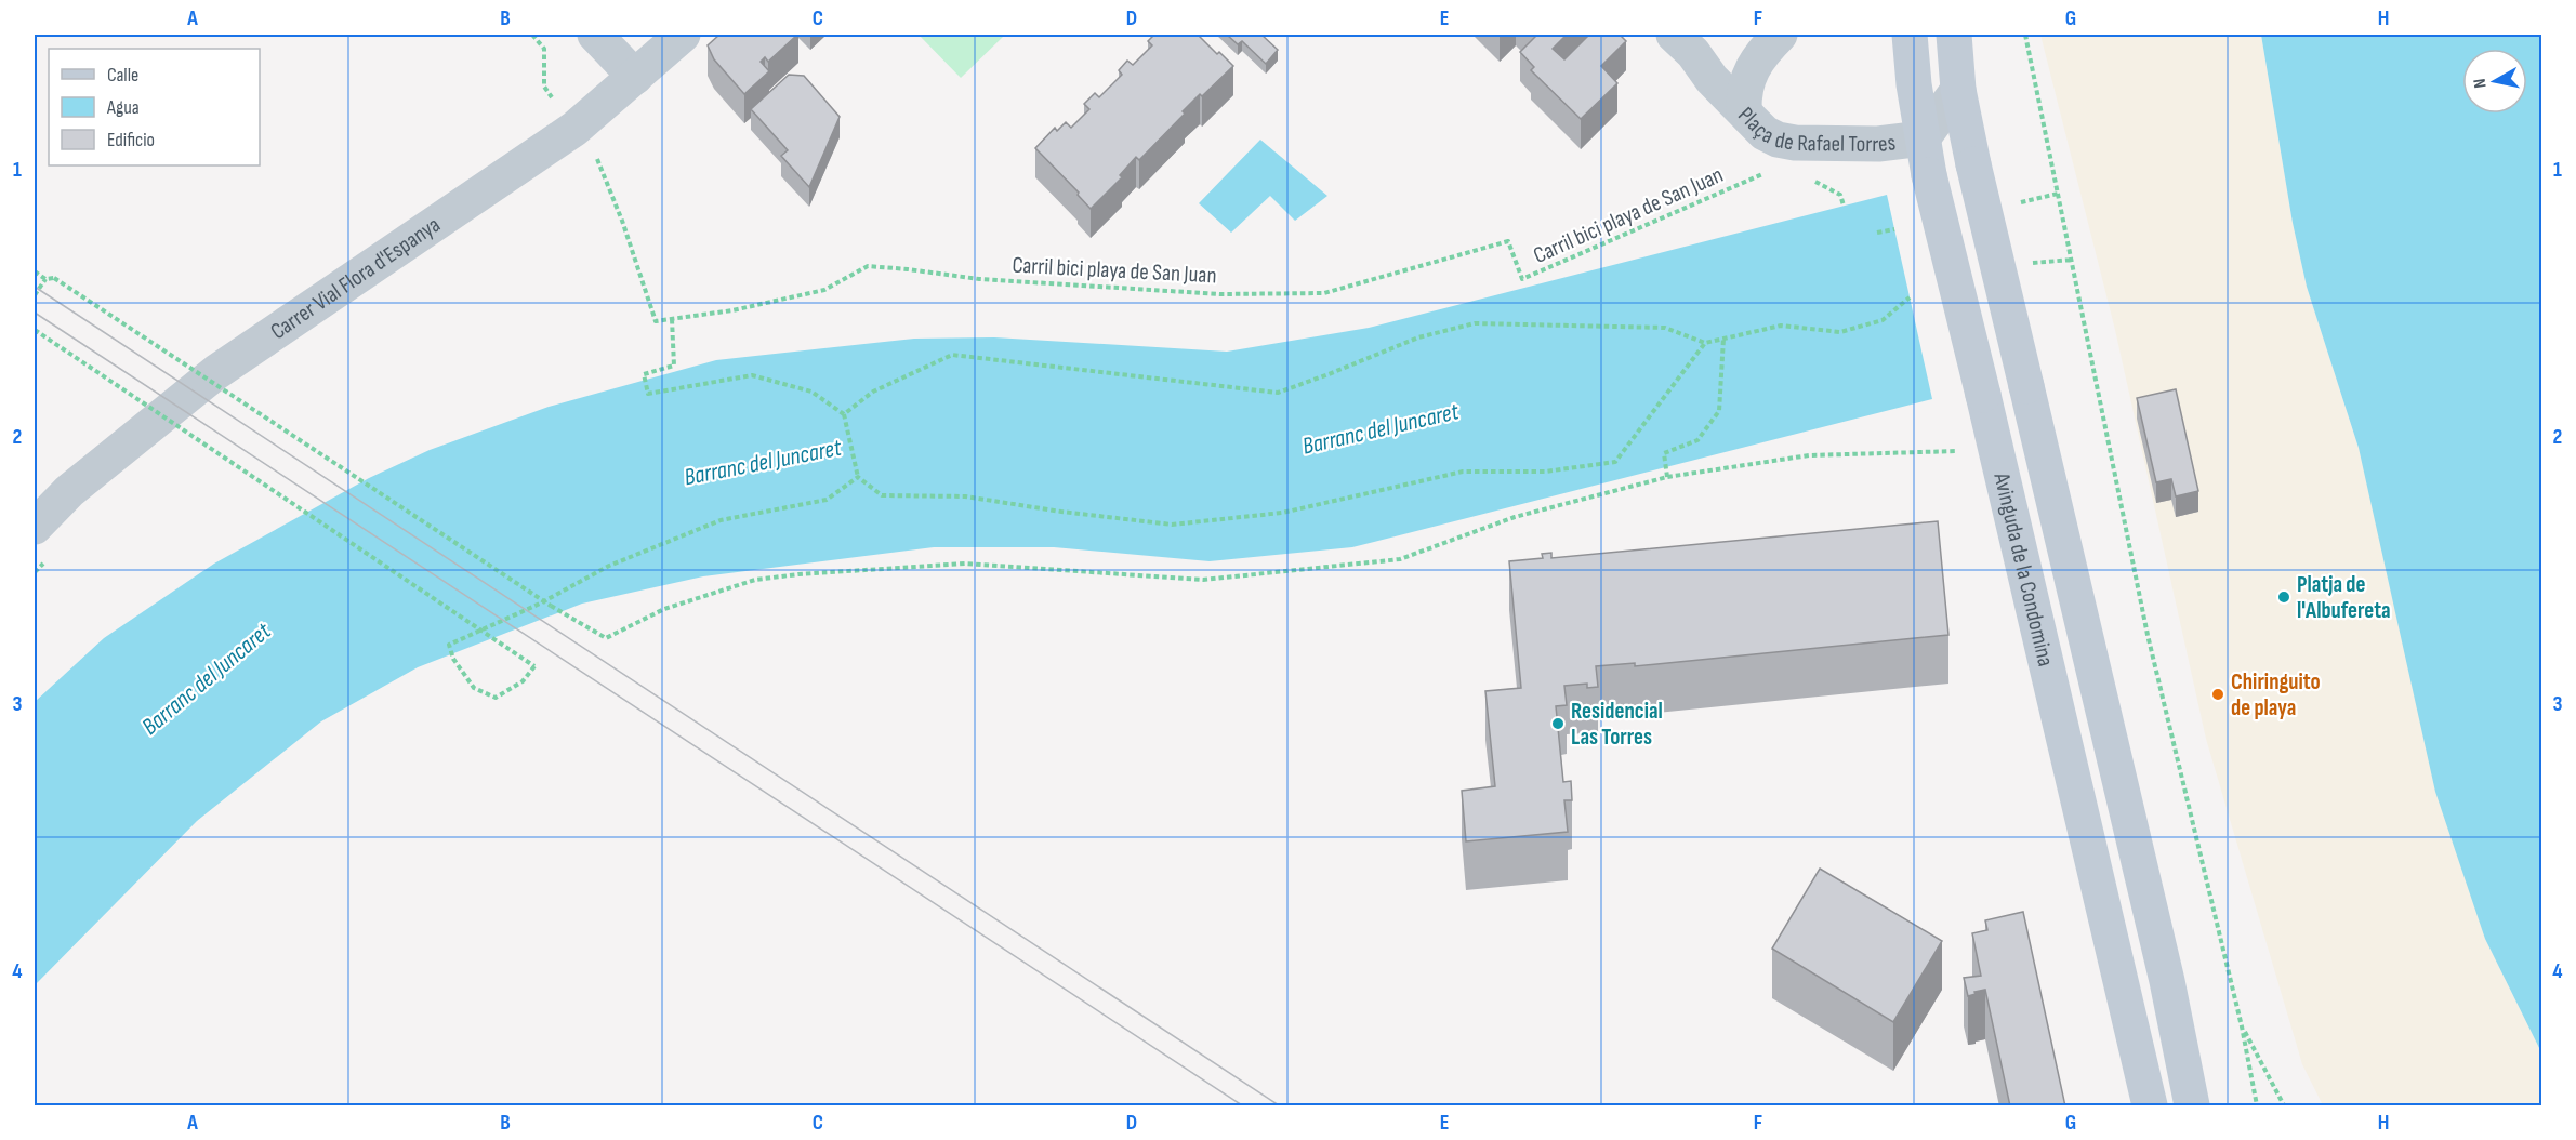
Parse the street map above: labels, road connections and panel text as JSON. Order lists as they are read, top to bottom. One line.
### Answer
{"streets":{"main road":["Avinguda de la Condomina"],"street":["Plaça de Rafael Torres","Carrer Vial Flora d'Espanya"],"path":["Carril bici playa de San Juan"]},"crossings":[["Plaça de Rafael Torres","Avinguda de la Condomina"]],"water":["Barranc del Juncaret"],"places":["Platja de l'Albufereta","Chiringuito de playa","Residencial Las Torres"],"legend":["Calle","Agua","Edificio"],"north":"left","grid":{"columns":["A","B","C","D","E","F","G","H"],"rows":["1","2","3","4"]}}
